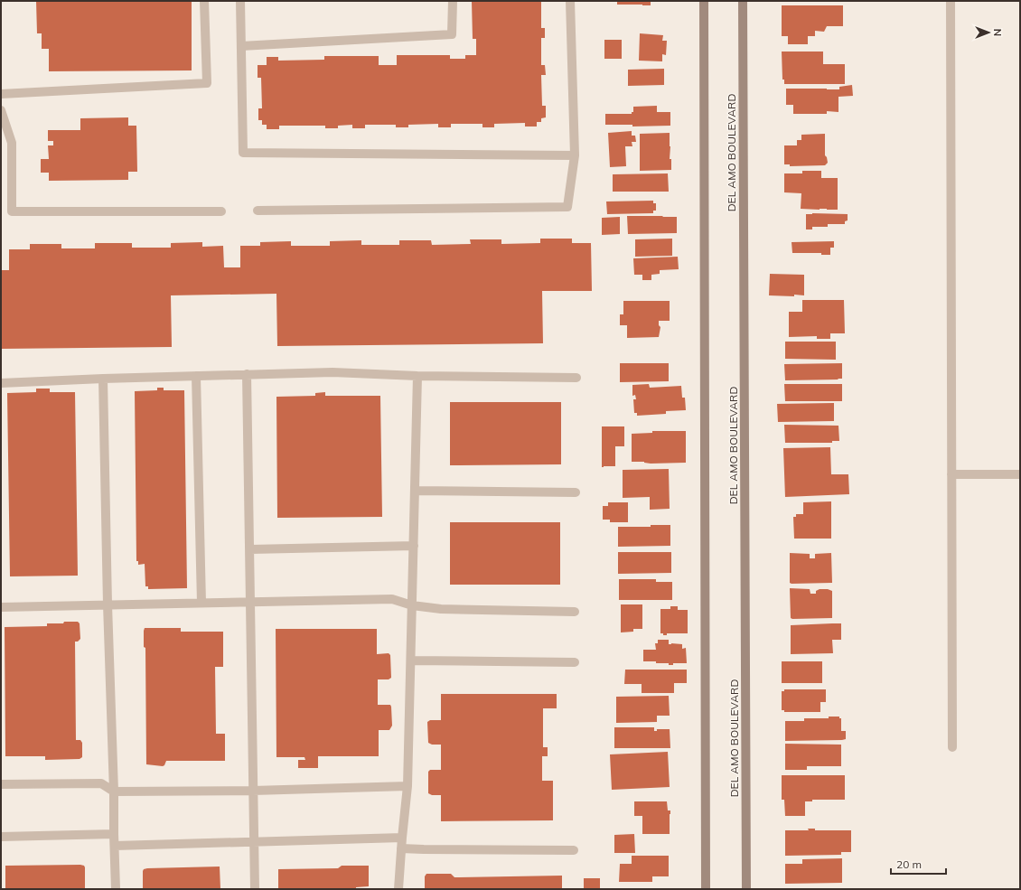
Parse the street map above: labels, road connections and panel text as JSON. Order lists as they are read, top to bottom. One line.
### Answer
{"streets":{"main road":["DEL AMO BOULEVARD"]},"scale_bar":"20 m","north":"right"}
